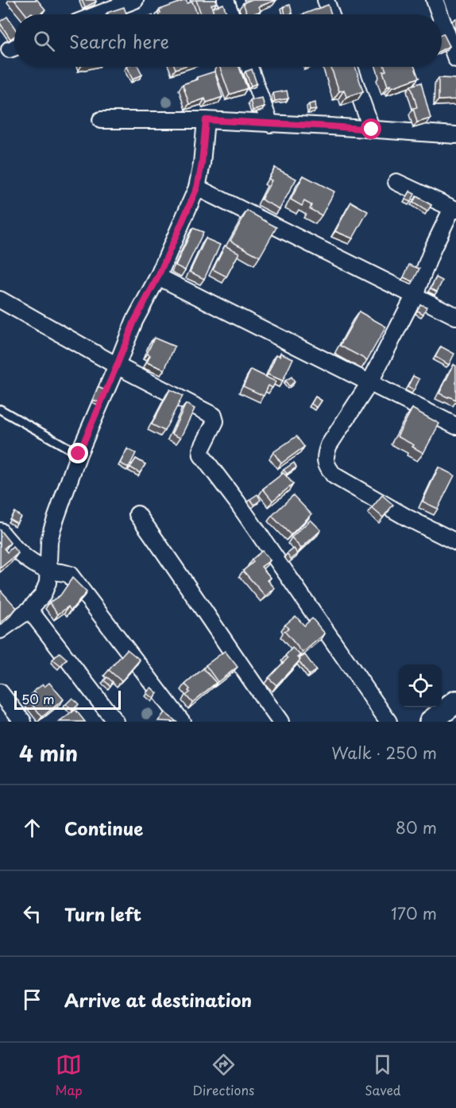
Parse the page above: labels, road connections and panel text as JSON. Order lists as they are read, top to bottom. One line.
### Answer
{"scale_bar":"50 m","page":{"search":"Search here","scale":"50 m","heading":["4 min","Walk · 250 m"],"list":[["Continue","80 m"],["Turn left","170 m"],"Arrive at destination"],"nav":["Map","Directions","Saved"]}}
